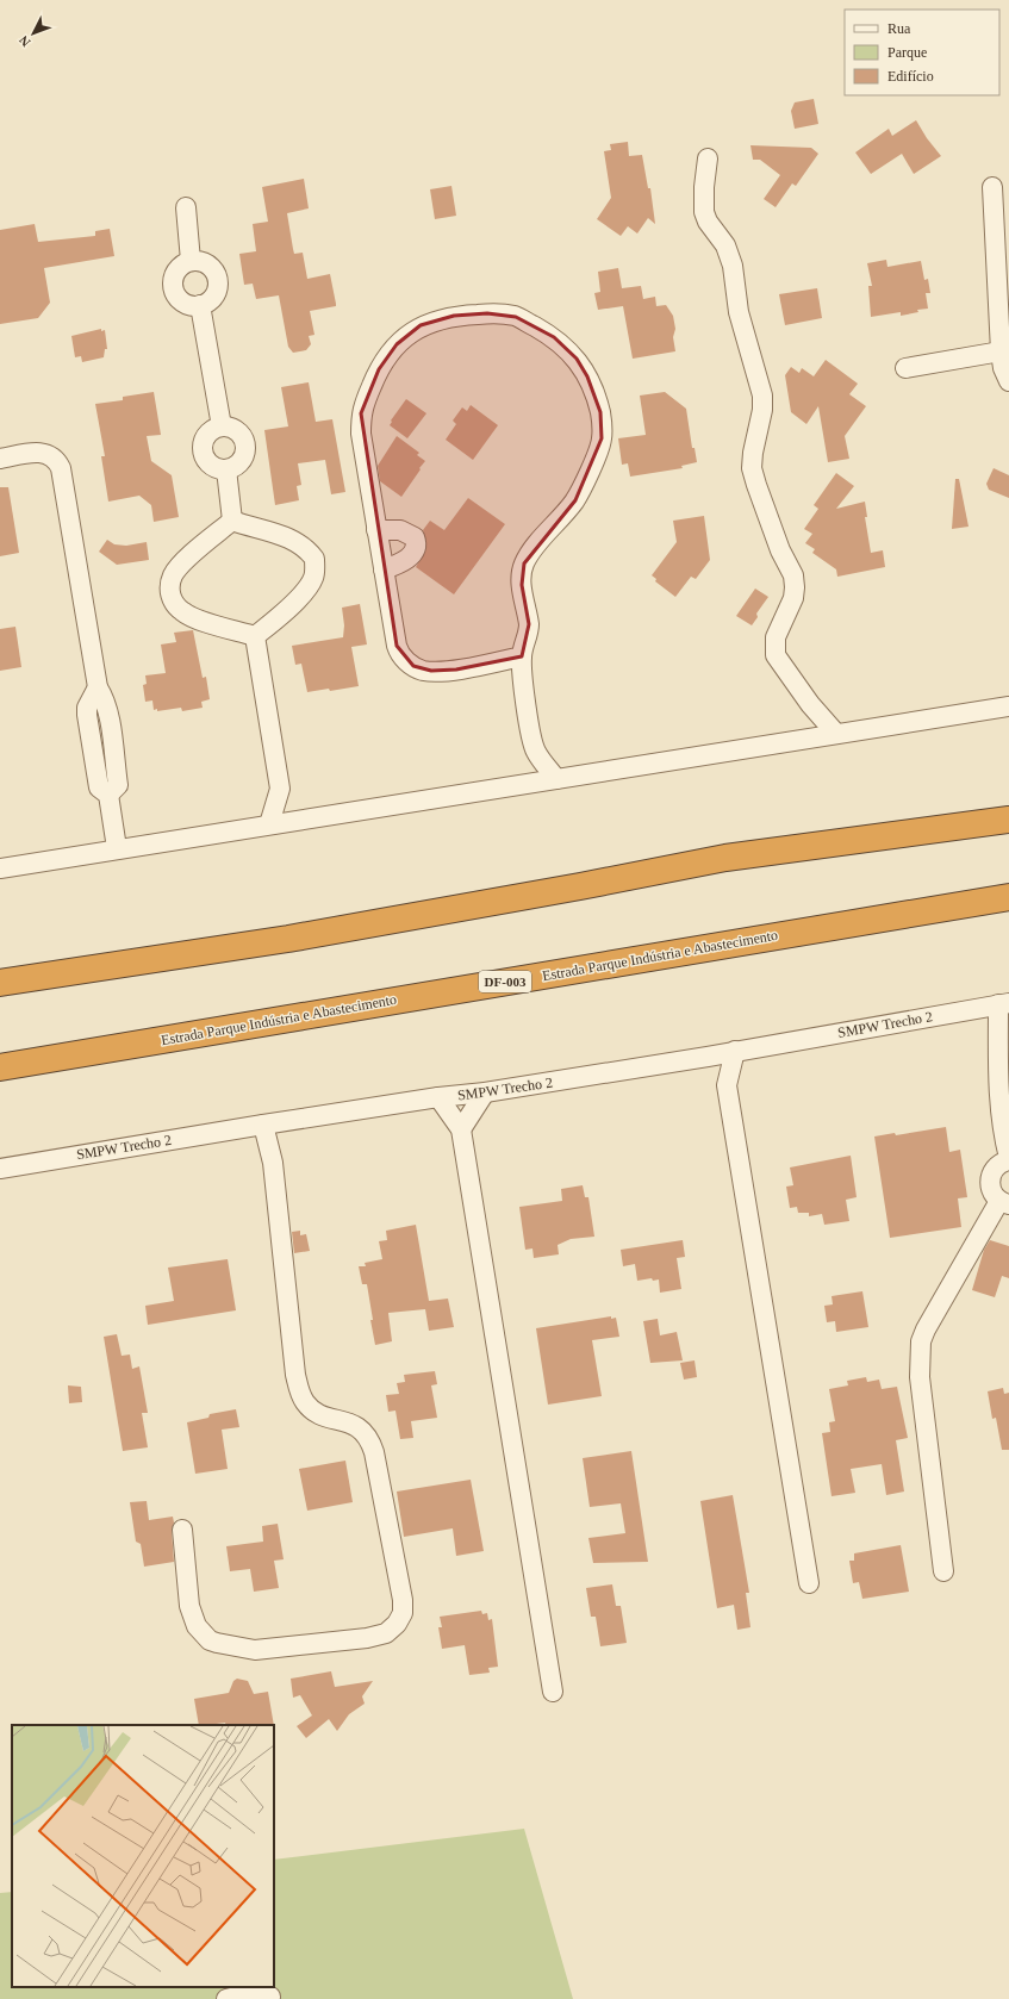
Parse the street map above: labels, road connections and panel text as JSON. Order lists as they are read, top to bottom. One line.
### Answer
{"streets":{"highway":["Estrada Parque Indústria e Abastecimento","DF-003"],"street":["SMPW Trecho 2"]},"legend":["Rua","Parque","Edifício"],"north":"bottom left"}
